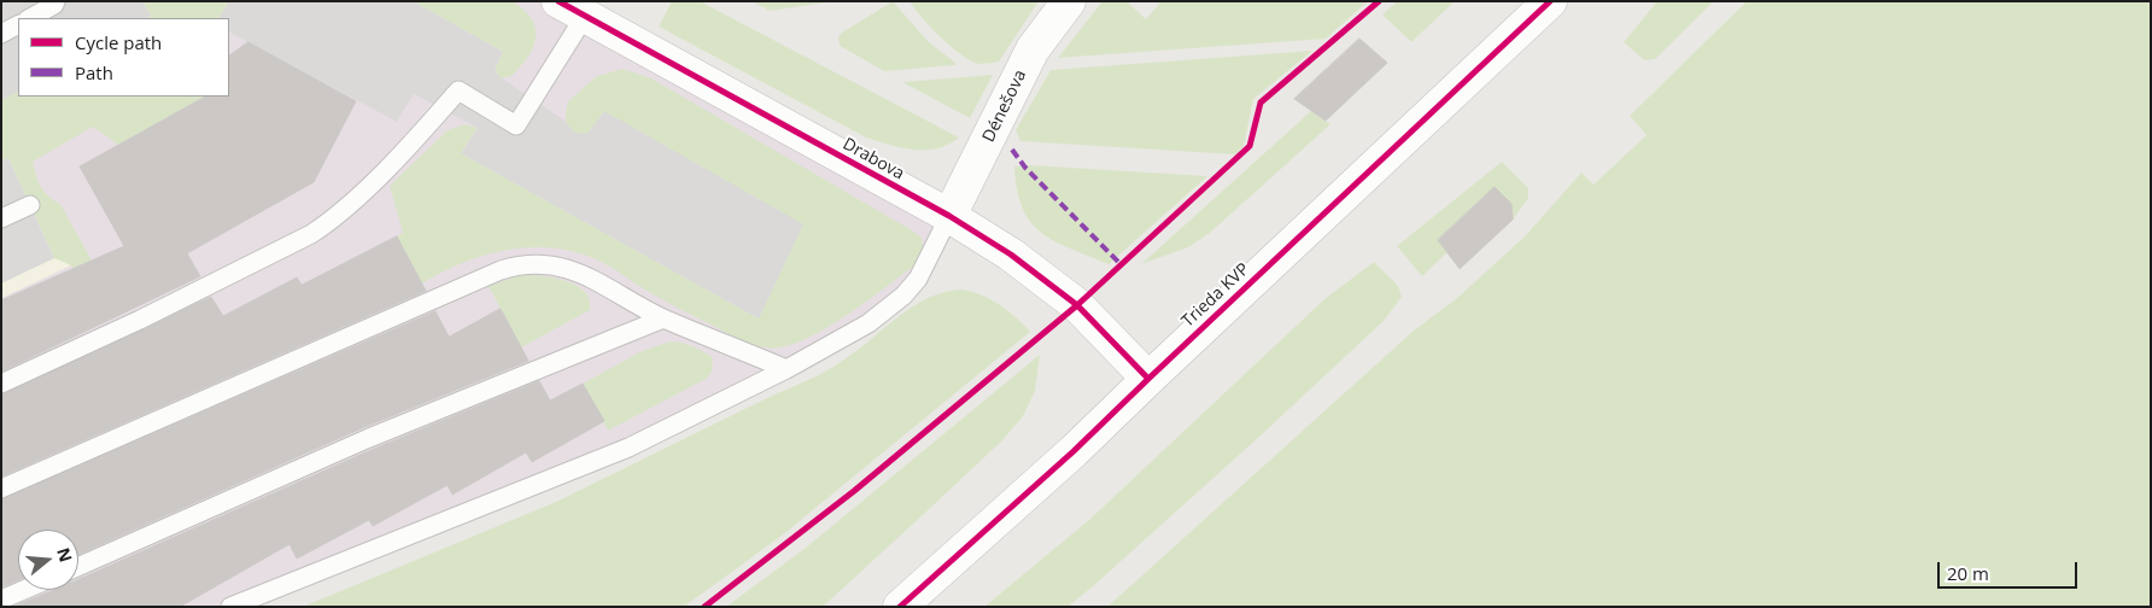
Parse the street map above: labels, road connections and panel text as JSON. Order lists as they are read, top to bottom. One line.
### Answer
{"streets":{"street":["Dénešova","Drabova","Trieda KVP"]},"crossings":[["Dénešova","Drabova"],["Drabova","Trieda KVP"]],"legend":["Cycle path","Path"],"scale_bar":"20 m","north":"right"}
